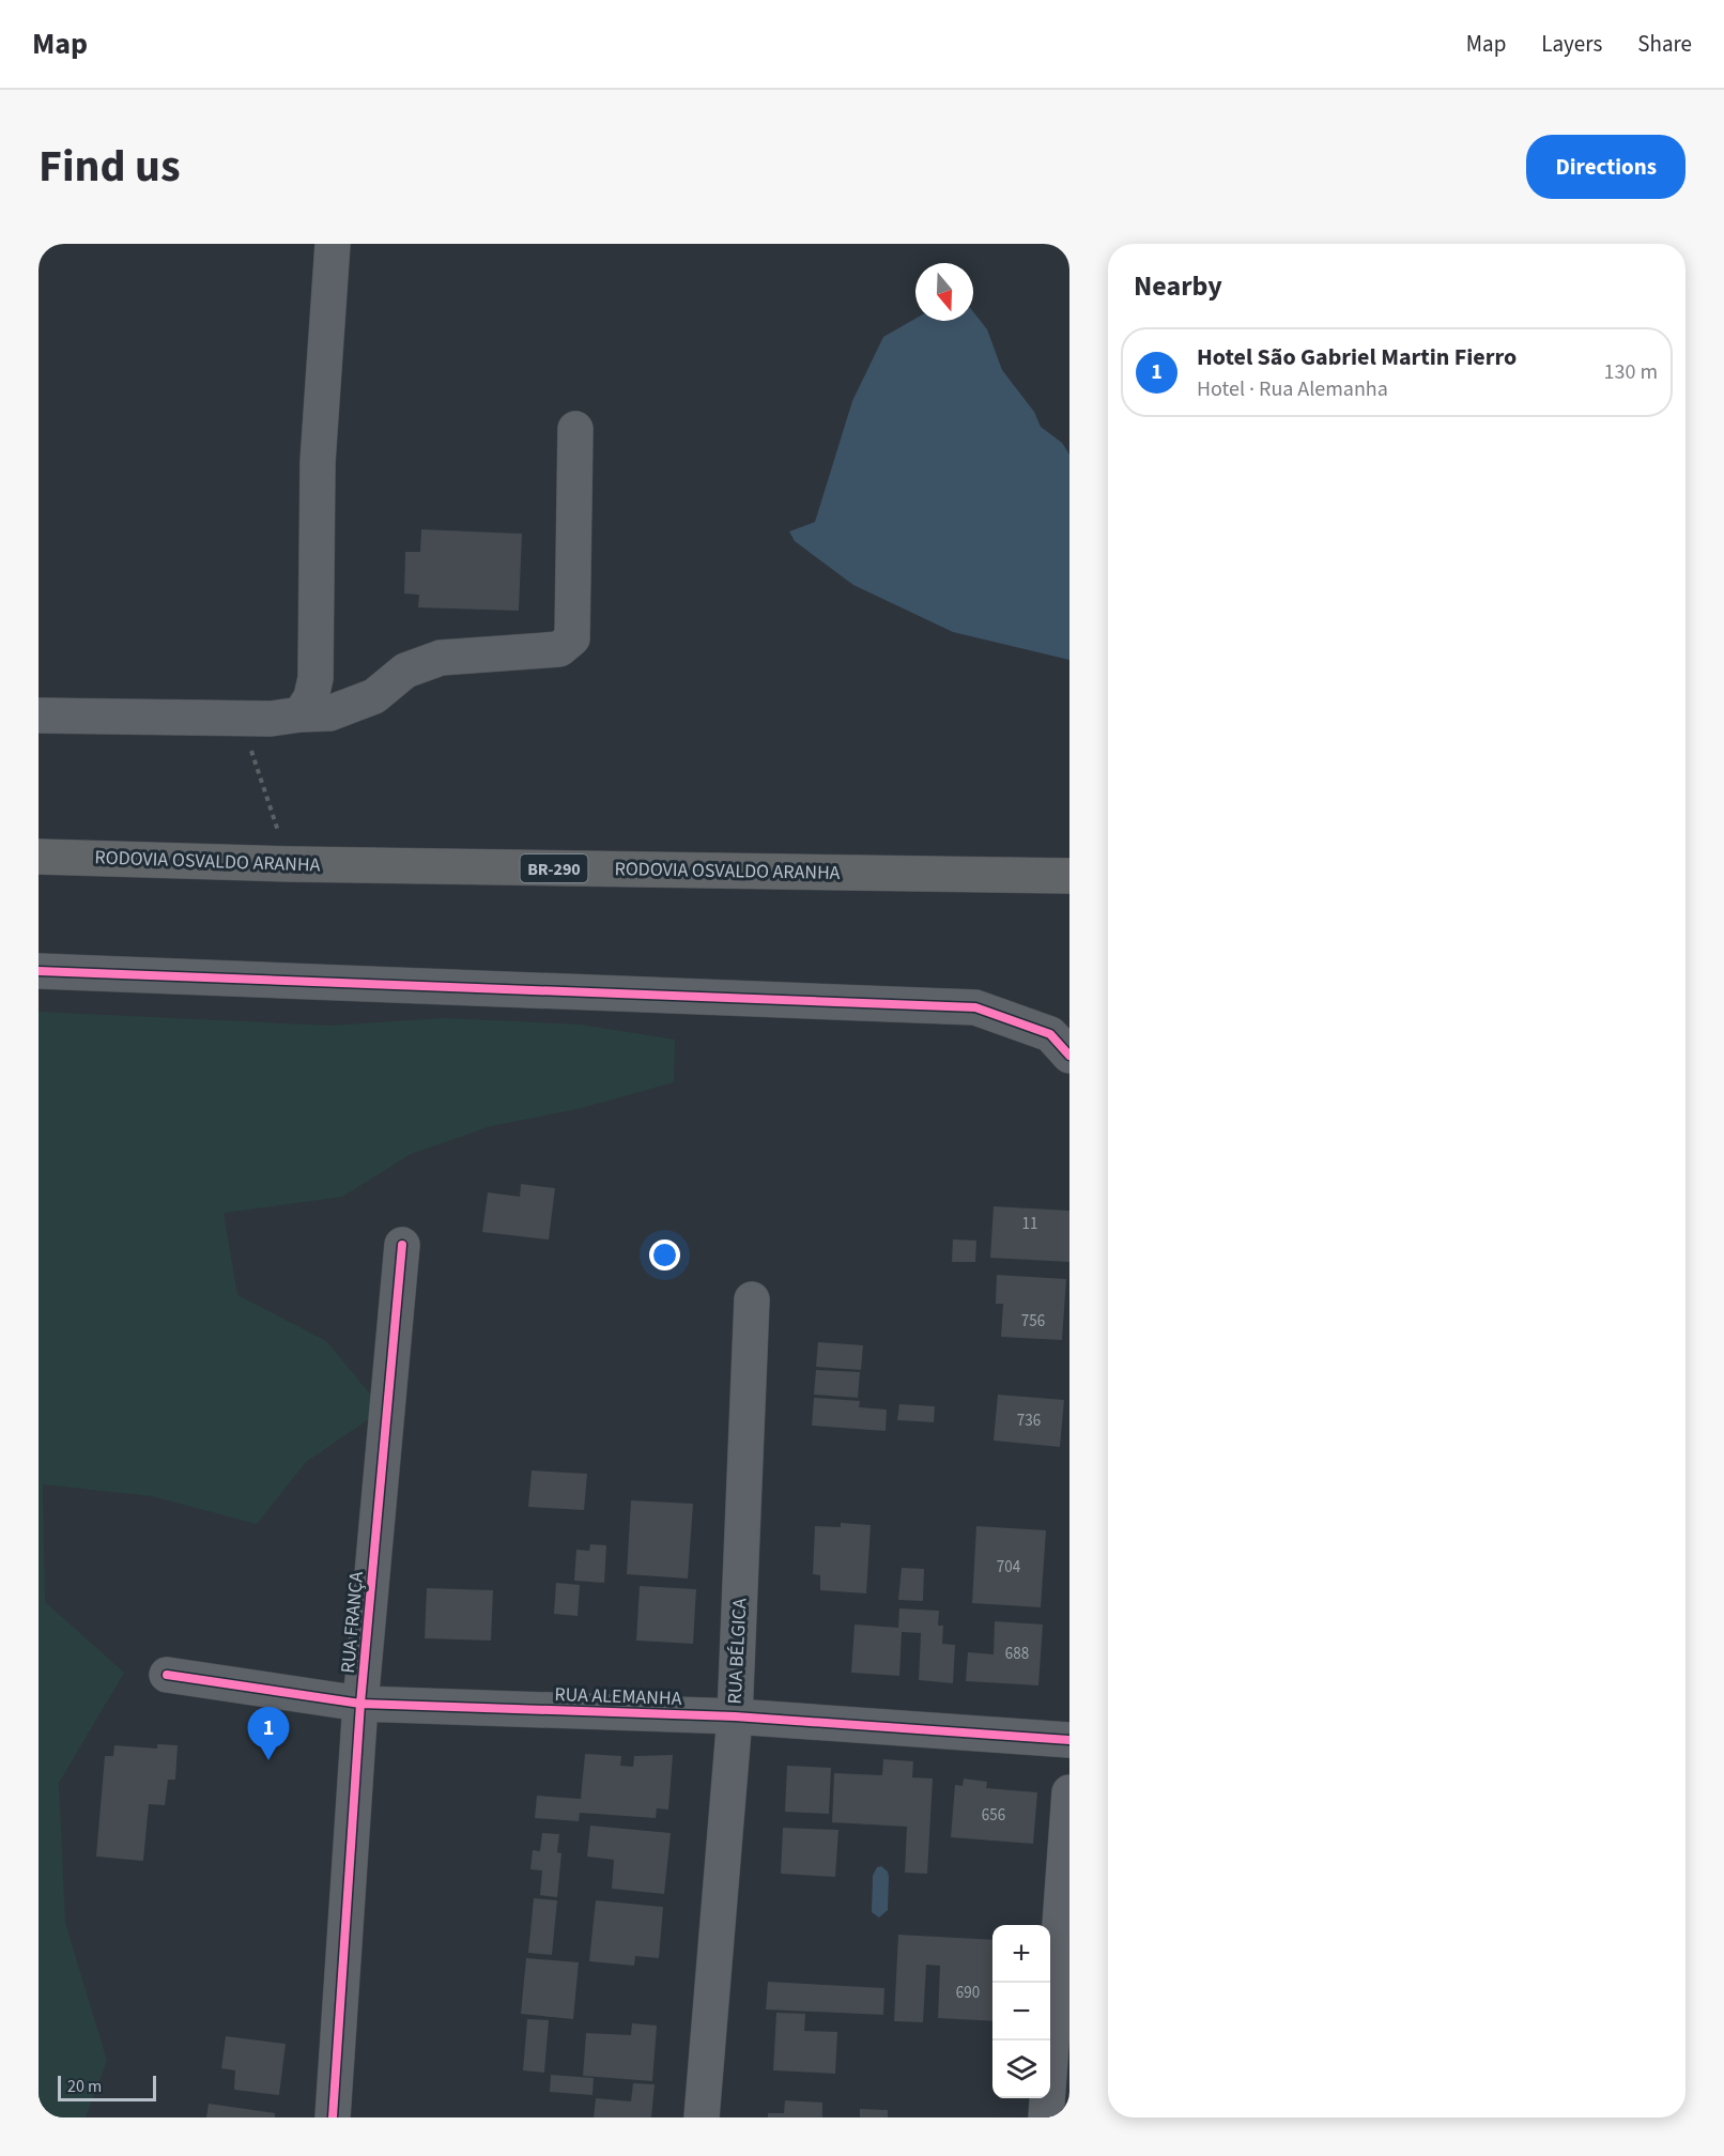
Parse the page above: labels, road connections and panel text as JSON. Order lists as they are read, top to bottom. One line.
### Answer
{"streets":{"highway":["RODOVIA OSVALDO ARANHA","BR-290"],"street":["RUA FRANÇA","RUA BÉLGICA","RUA ALEMANHA"]},"crossings":[["RUA FRANÇA","RUA ALEMANHA"],["RUA BÉLGICA","RUA ALEMANHA"]],"house_numbers":["11","756","736","704","688","656","690"],"scale_bar":"20 m","north":"bottom","page":{"header":"Map","nav":["Map","Layers","Share"],"title":"Find us","buttons":"Directions","heading":"Nearby","list":[{"mark":"1","name":"Hotel São Gabriel Martin Fierro","note":"Hotel · Rua Alemanha","value":"130 m"}],"pins":"1","map_buttons":["+","−"],"scale":"20 m"}}
